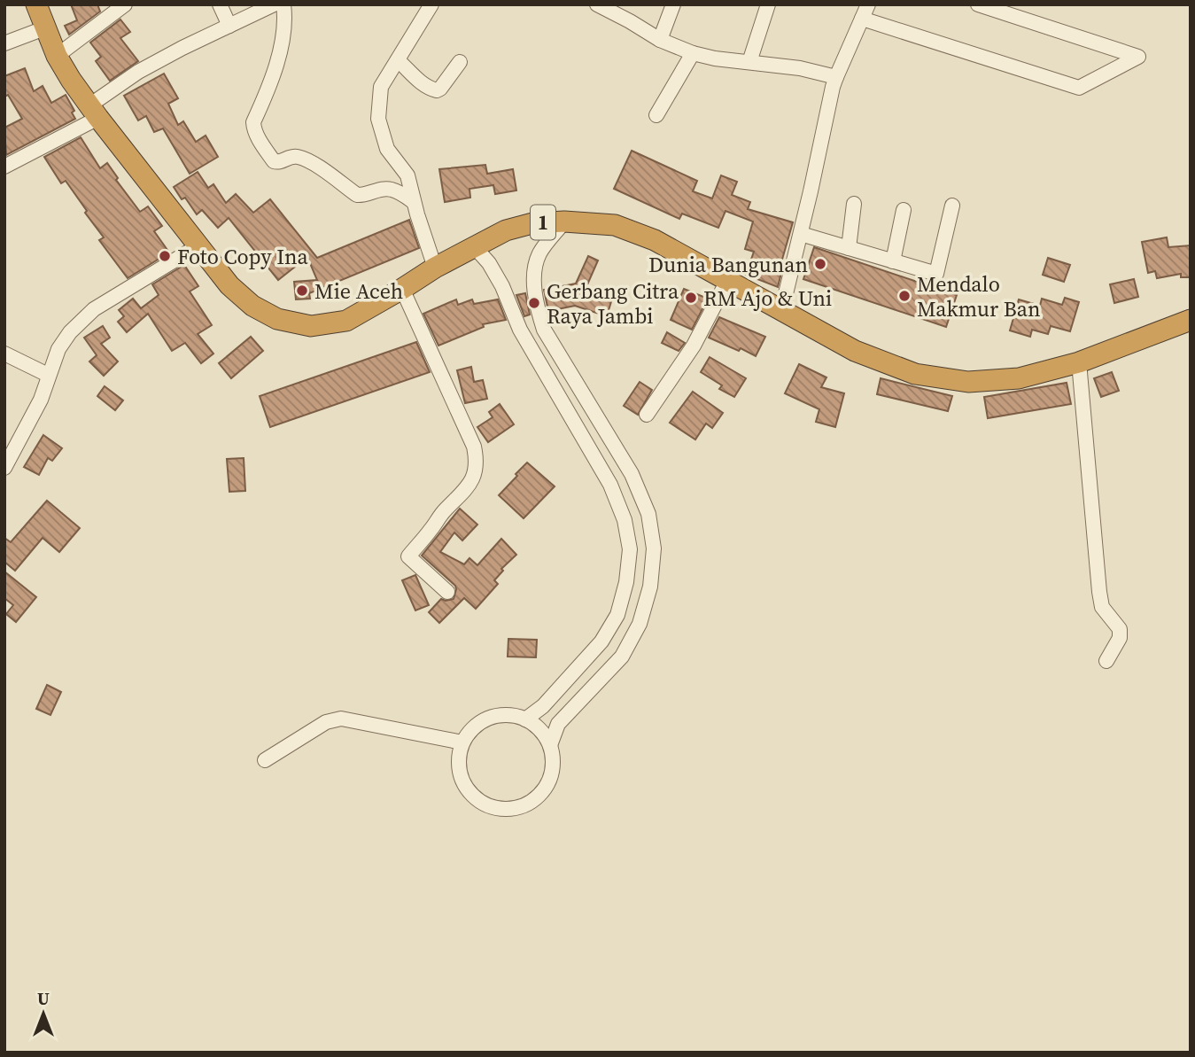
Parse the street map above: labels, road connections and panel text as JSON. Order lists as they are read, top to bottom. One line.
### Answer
{"streets":{"highway":["1"]},"places":["Foto Copy Ina","Dunia Bangunan","Mie Aceh","Mendalo Makmur Ban","RM Ajo & Uni","Gerbang Citra Raya Jambi"],"north":"top"}
